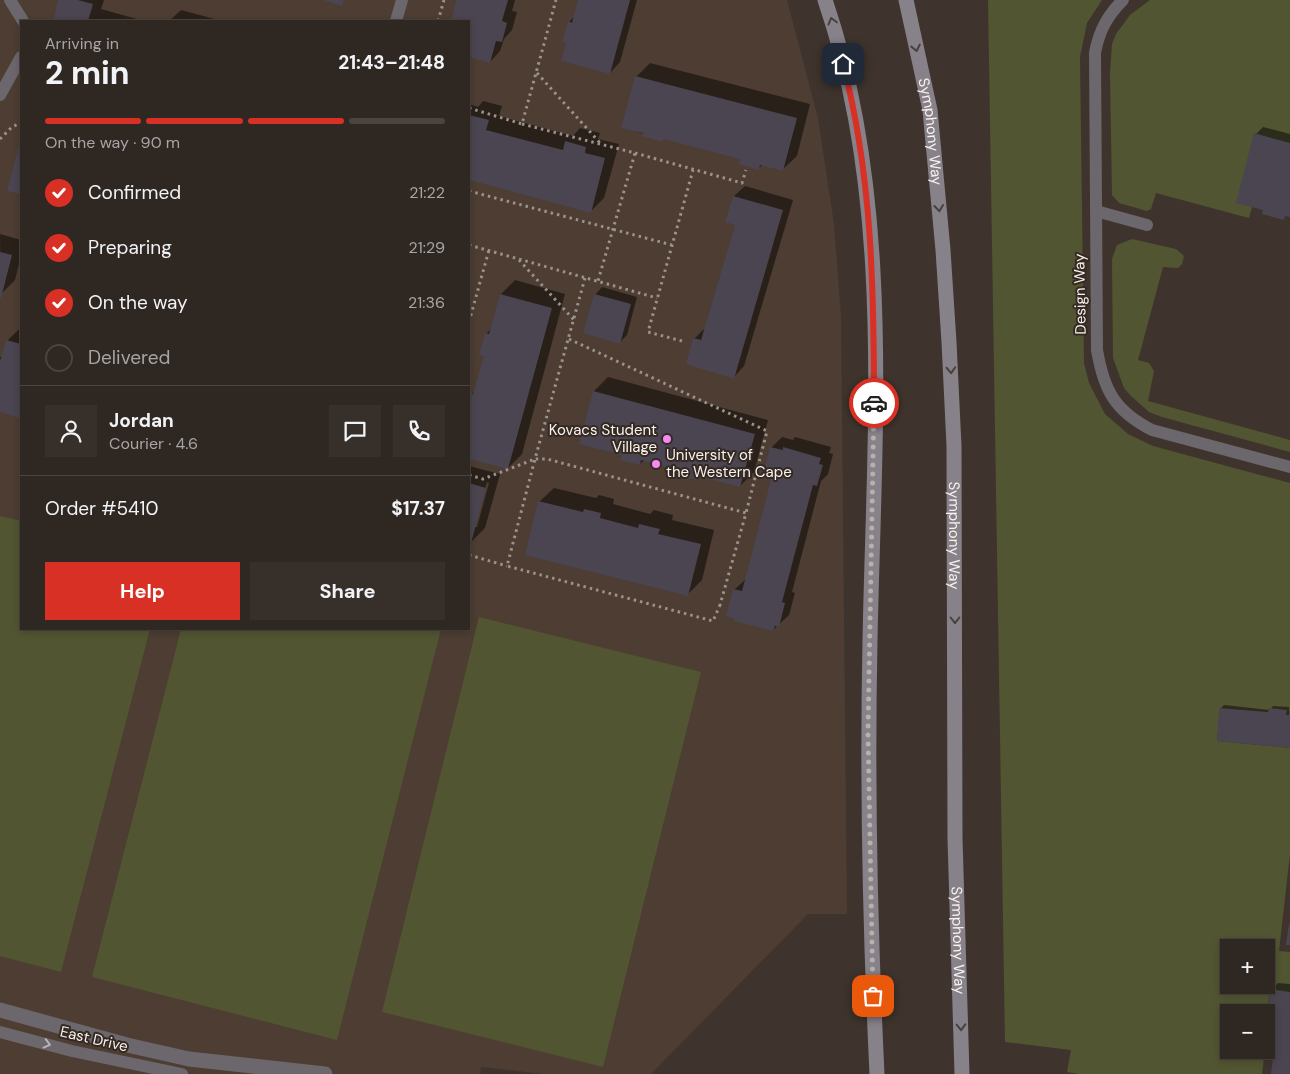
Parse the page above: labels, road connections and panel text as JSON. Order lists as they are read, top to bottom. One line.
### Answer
{"streets":{"main road":["Symphony Way"],"lane":["Design Way","East Drive"]},"one_way":["East Drive"],"places":["Kovacs Student Village","University of the Western Cape"],"page":{"heading":["2 min","Arriving in","21:43–21:48"],"panel":["Jordan","Courier · 4.6","Order #5410","$17.37"],"bar":"On the way · 90 m","list":[["Confirmed","21:22"],["Preparing","21:29"],["On the way","21:36"],"Delivered"],"buttons":["Help","Share"],"map_buttons":["+","−"]}}
